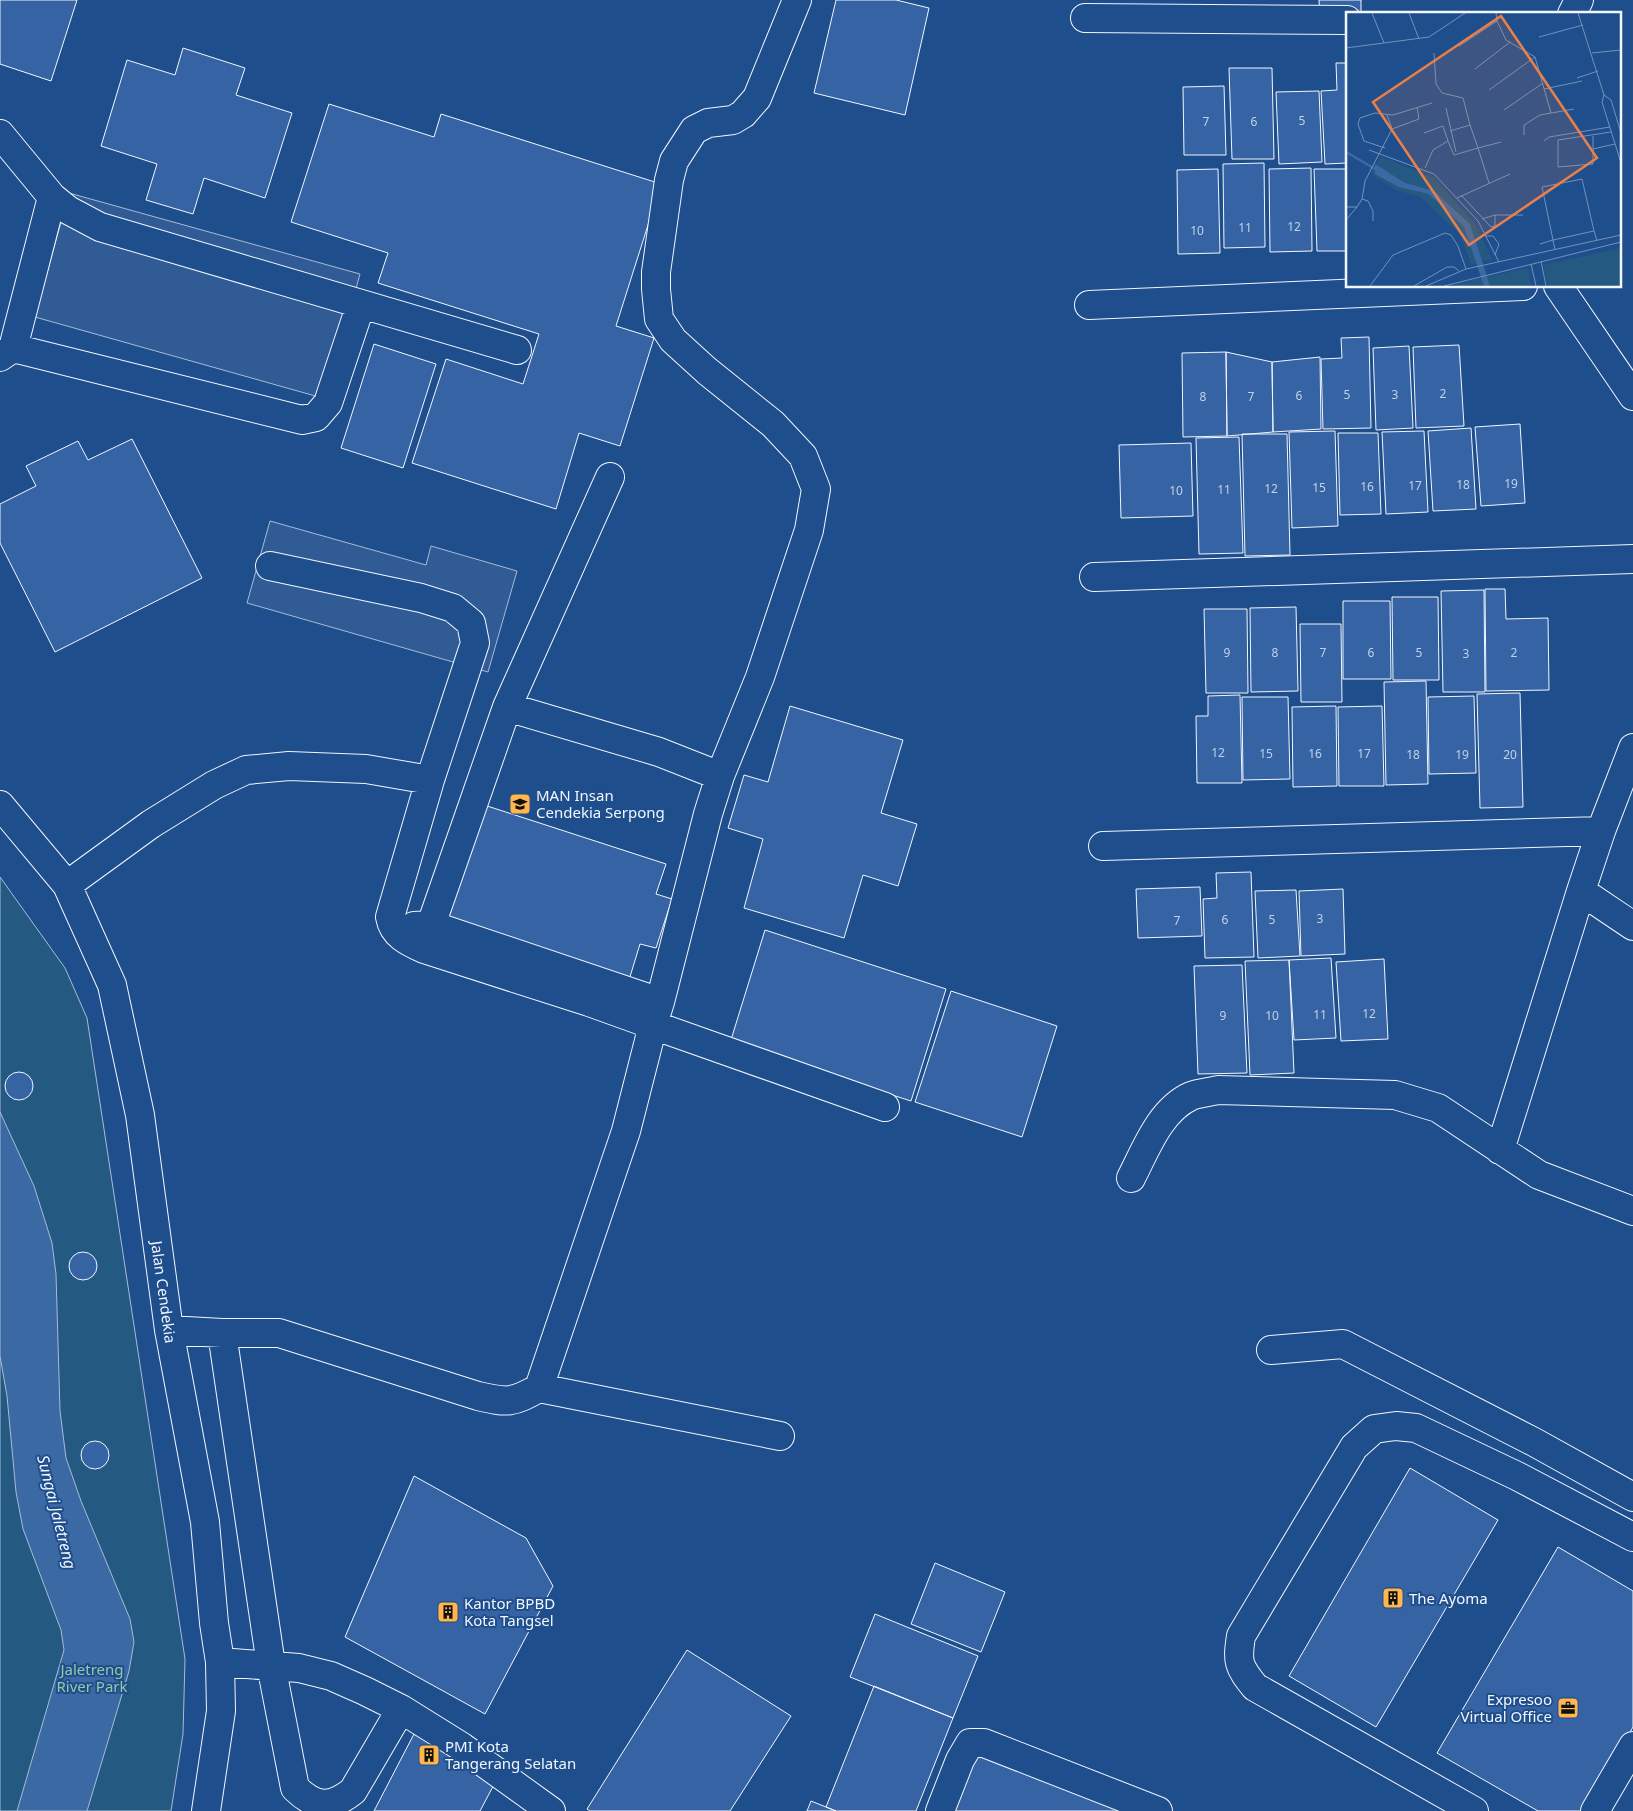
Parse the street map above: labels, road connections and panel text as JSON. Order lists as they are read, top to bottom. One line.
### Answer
{"streets":{"street":["Jalan Cendekia"]},"water":["Sungai Jaletreng"],"parks":["Jaletreng River Park"],"places":{"school or university":["MAN Insan Cendekia Serpong"],"building":["The Ayoma","Kantor BPBD Kota Tangsel","PMI Kota Tangerang Selatan"],"office":["Expresoo Virtual Office"]},"house_numbers":["5","7","6","12","11","10","2","5","3","6","8","7","19","18","17","16","15","12","11","10","9","8","7","6","5","2","3","12","15","16","17","18","19","20","3","6","5","7","12","11","9","10"]}
